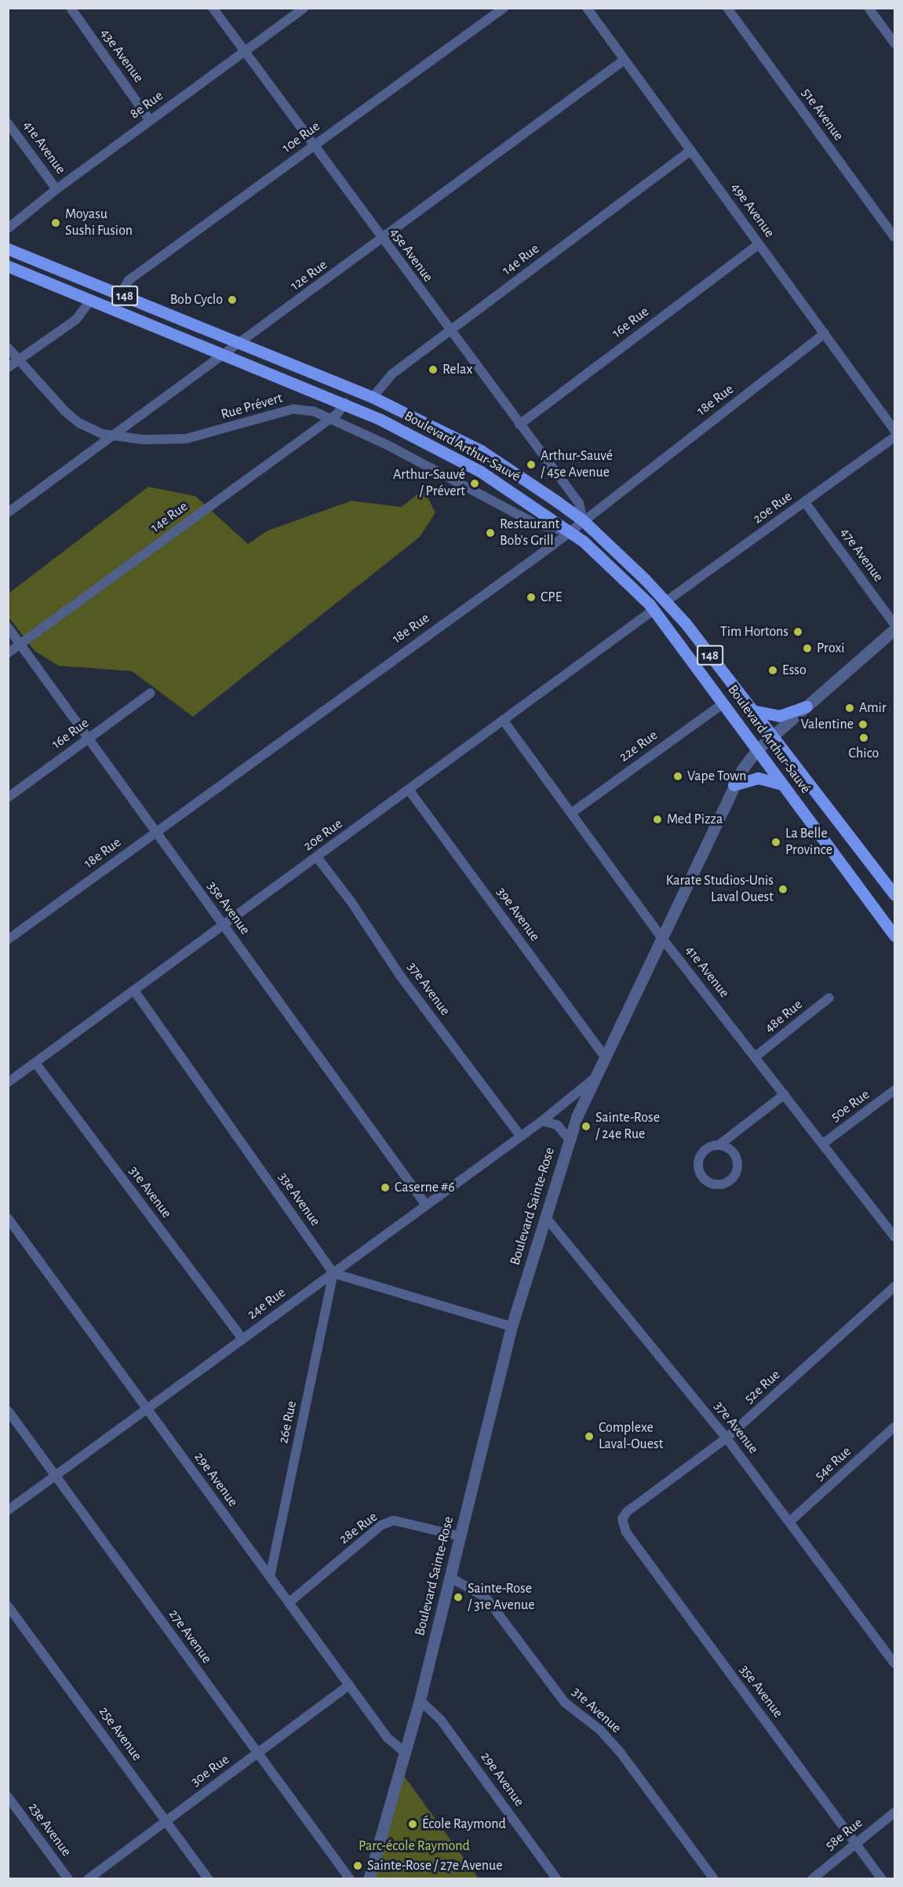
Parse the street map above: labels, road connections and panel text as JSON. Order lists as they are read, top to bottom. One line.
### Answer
{"streets":{"main road":["148","Boulevard Arthur-Sauvé"],"street":["43e Avenue","8e Rue","51e Avenue","10e Rue","41e Avenue","49e Avenue","45e Avenue","14e Rue","12e Rue","16e Rue","18e Rue","Rue Prévert","20e Rue","47e Avenue","22e Rue","35e Avenue","39e Avenue","37e Avenue","48e Rue","50e Rue","31e Avenue","33e Avenue","Boulevard Sainte-Rose","24e Rue","52e Rue","26e Rue","54e Rue","29e Avenue","28e Rue","27e Avenue","25e Avenue","30e Rue","23e Avenue","58e Rue"]},"crossings":[["43e Avenue","8e Rue"],["8e Rue","41e Avenue"],["8e Rue","45e Avenue"],["10e Rue","45e Avenue"],["10e Rue","Boulevard Arthur-Sauvé"],["41e Avenue","20e Rue"],["41e Avenue","22e Rue"],["41e Avenue","48e Rue"],["41e Avenue","50e Rue"],["41e Avenue","Boulevard Sainte-Rose"],["49e Avenue","14e Rue"],["49e Avenue","12e Rue"],["49e Avenue","16e Rue"],["49e Avenue","18e Rue"],["45e Avenue","14e Rue"],["45e Avenue","12e Rue"],["45e Avenue","16e Rue"],["45e Avenue","18e Rue"],["45e Avenue","Boulevard Arthur-Sauvé"],["14e Rue","Rue Prévert"],["14e Rue","Boulevard Arthur-Sauvé"],["14e Rue","35e Avenue"],["12e Rue","Rue Prévert"],["12e Rue","Boulevard Arthur-Sauvé"],["16e Rue","35e Avenue"],["18e Rue","Rue Prévert"],["18e Rue","Boulevard Arthur-Sauvé"],["18e Rue","35e Avenue"],["Rue Prévert","Boulevard Arthur-Sauvé"],["Boulevard Arthur-Sauvé","20e Rue"],["Boulevard Arthur-Sauvé","22e Rue"],["Boulevard Arthur-Sauvé","Boulevard Sainte-Rose"],["20e Rue","47e Avenue"],["20e Rue","35e Avenue"],["20e Rue","39e Avenue"],["20e Rue","37e Avenue"],["20e Rue","31e Avenue"],["20e Rue","33e Avenue"],["35e Avenue","24e Rue"],["35e Avenue","52e Rue"],["35e Avenue","58e Rue"],["39e Avenue","Boulevard Sainte-Rose"],["37e Avenue","Boulevard Sainte-Rose"],["37e Avenue","24e Rue"],["37e Avenue","52e Rue"],["37e Avenue","54e Rue"],["31e Avenue","Boulevard Sainte-Rose"],["31e Avenue","24e Rue"],["33e Avenue","24e Rue"],["33e Avenue","26e Rue"],["Boulevard Sainte-Rose","24e Rue"],["Boulevard Sainte-Rose","29e Avenue"],["Boulevard Sainte-Rose","28e Rue"],["24e Rue","26e Rue"],["24e Rue","29e Avenue"],["24e Rue","27e Avenue"],["26e Rue","29e Avenue"],["29e Avenue","28e Rue"],["29e Avenue","30e Rue"],["27e Avenue","30e Rue"],["25e Avenue","30e Rue"]],"parks":["Parc-école Raymond"],"places":["Moyasu Sushi Fusion","Bob Cyclo","Relax","Arthur-Sauvé / 45e Avenue","Arthur-Sauvé / Prévert","Restaurant Bob's Grill","CPE","Tim Hortons","Proxi","Esso","Amir","Valentine","Chico","Vape Town","Med Pizza","La Belle Province","Karate Studios-Unis Laval Ouest","Sainte-Rose / 24e Rue","Caserne #6","Complexe Laval-Ouest","Sainte-Rose / 31e Avenue","École Raymond","Sainte-Rose / 27e Avenue"]}
